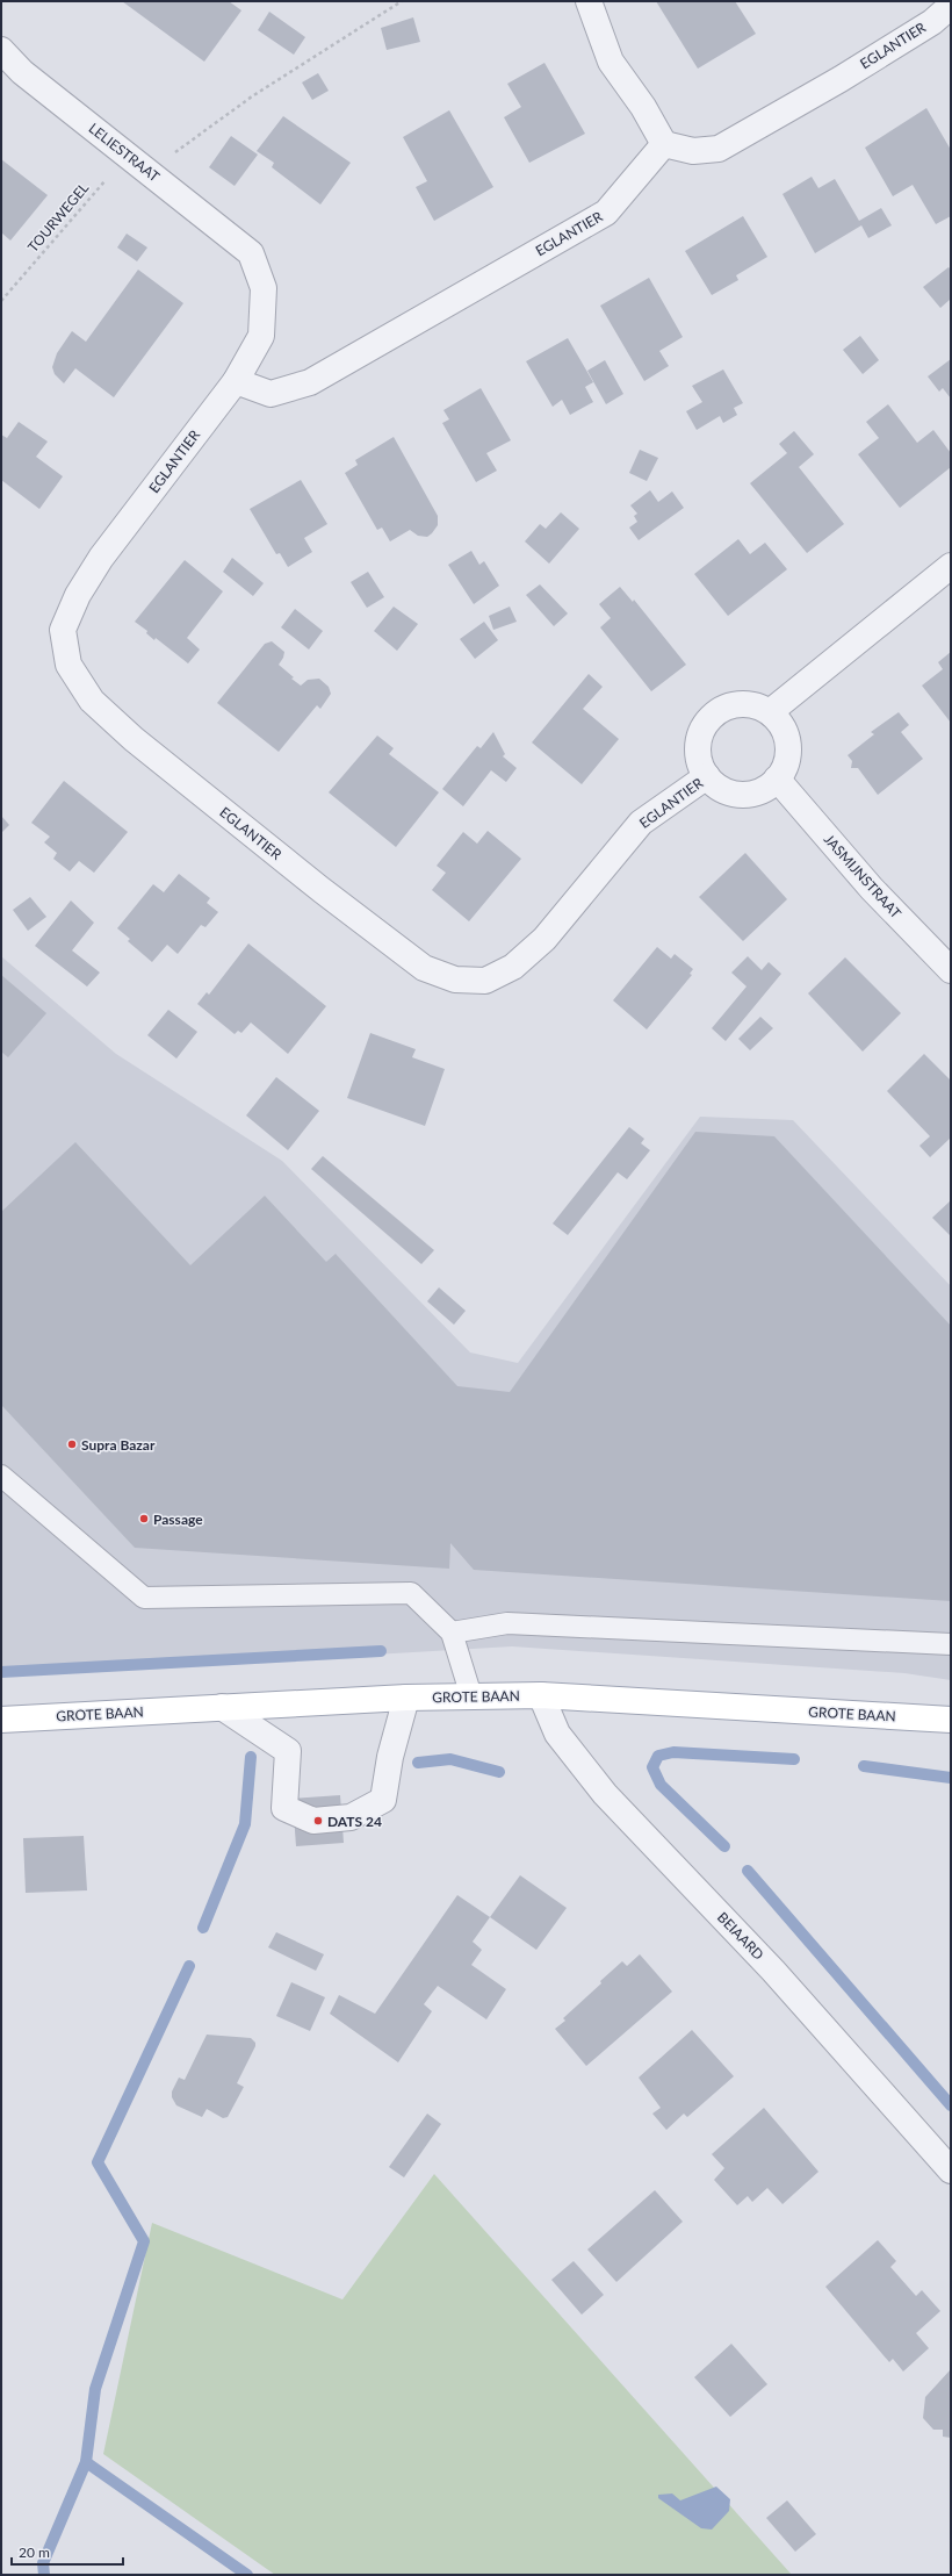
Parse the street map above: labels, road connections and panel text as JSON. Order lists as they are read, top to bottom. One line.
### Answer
{"streets":{"main road":["GROTE BAAN"],"street":["EGLANTIER","LELIESTRAAT","JASMIJNSTRAAT","BEIAARD"],"path":["TOURWEGEL"]},"crossings":[["EGLANTIER","LELIESTRAAT"],["EGLANTIER","JASMIJNSTRAAT"],["LELIESTRAAT","TOURWEGEL"],["GROTE BAAN","BEIAARD"]],"places":["Supra Bazar","Passage","DATS 24"],"scale_bar":"20 m"}
